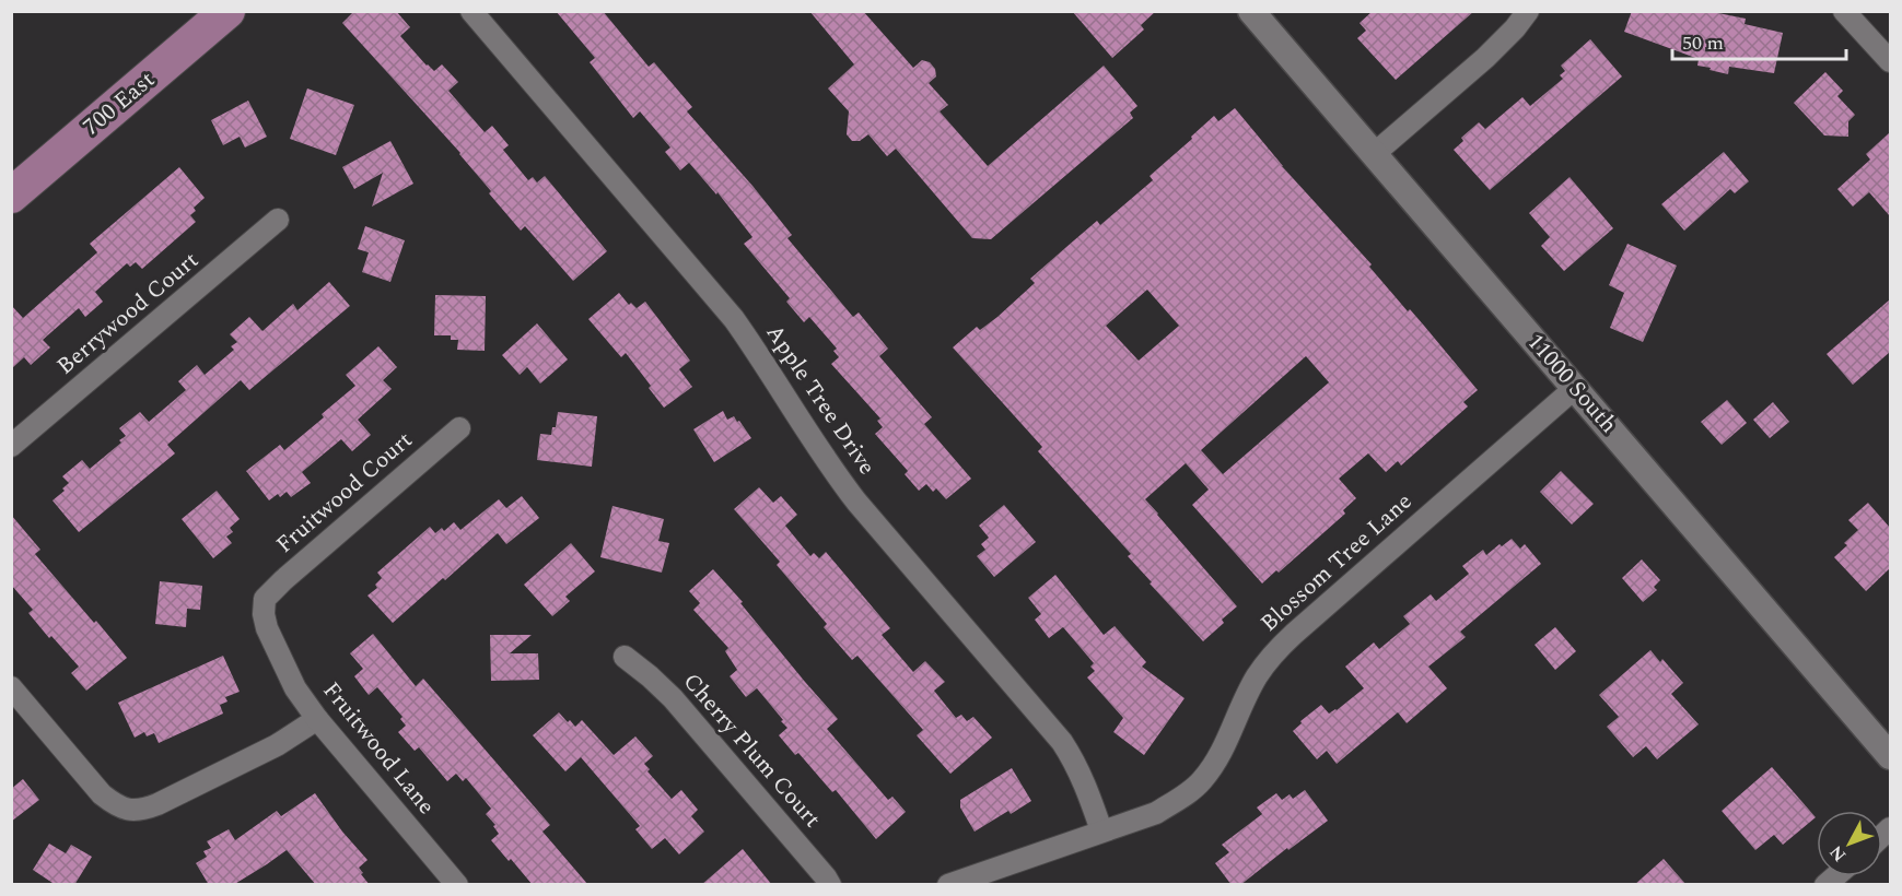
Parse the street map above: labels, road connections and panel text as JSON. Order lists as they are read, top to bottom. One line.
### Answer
{"streets":{"main road":["700 East"],"street":["Berrywood Court","11000 South","Apple Tree Drive","Fruitwood Court","Blossom Tree Lane","Fruitwood Lane","Cherry Plum Court"]},"crossings":[["11000 South","Blossom Tree Lane"],["Apple Tree Drive","Blossom Tree Lane"],["Fruitwood Court","Fruitwood Lane"]],"scale_bar":"50 m","north":"bottom left"}
